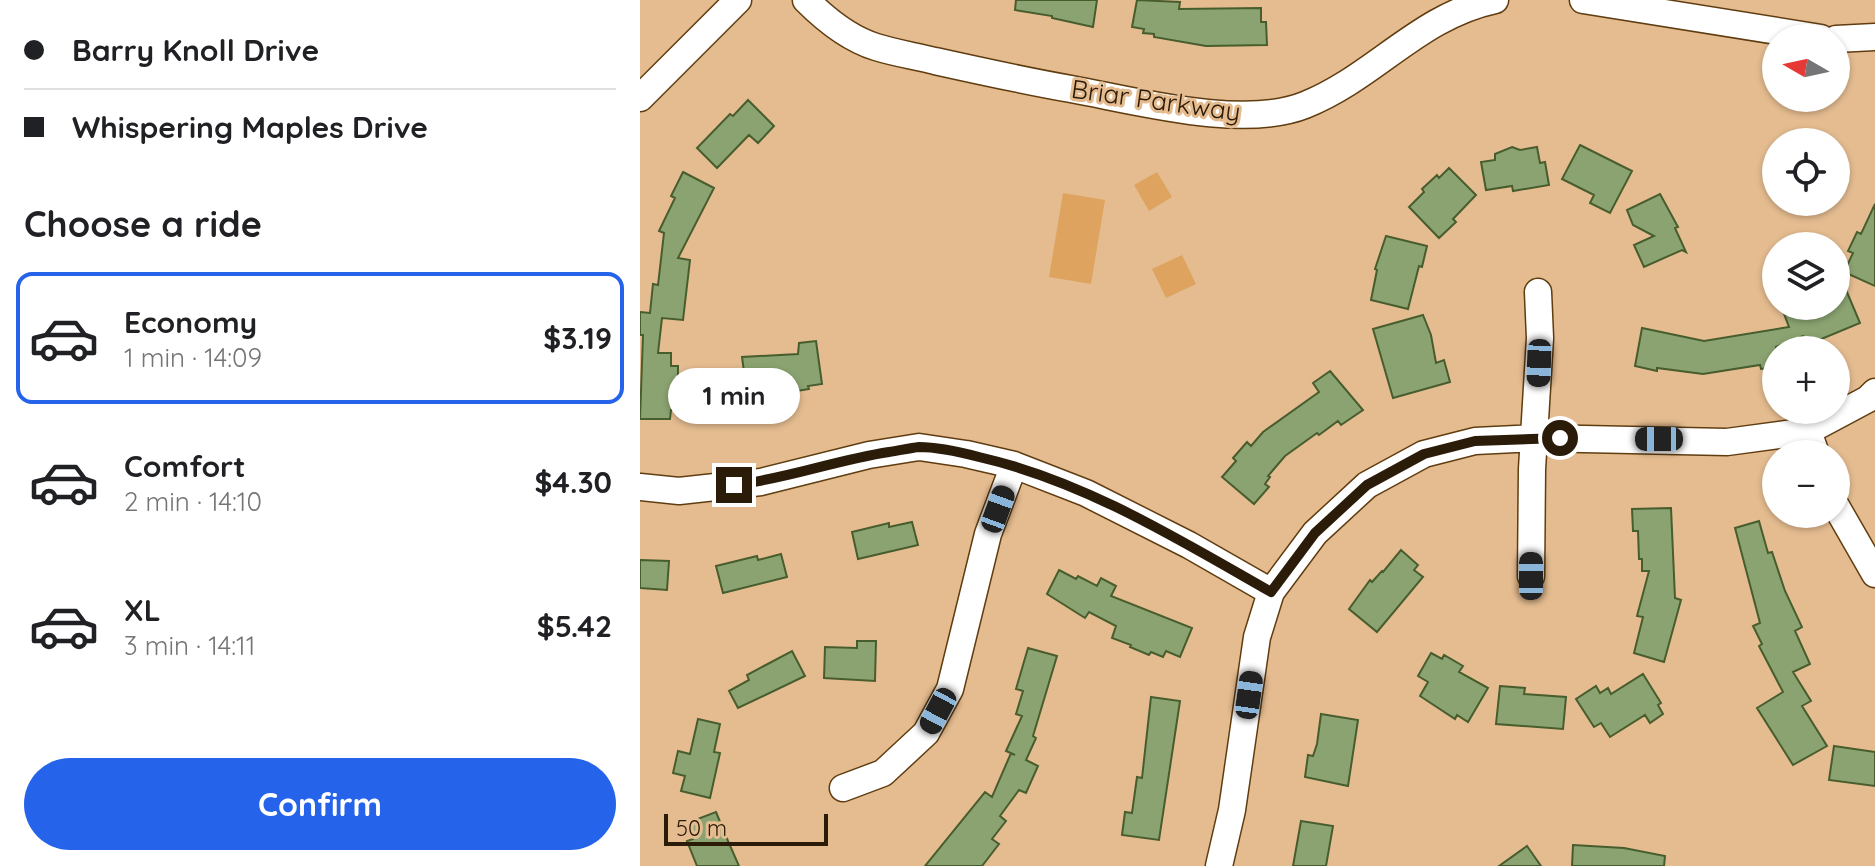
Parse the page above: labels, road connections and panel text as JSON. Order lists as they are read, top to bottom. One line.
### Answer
{"streets":{"street":["Briar Parkway"]},"scale_bar":"50 m","north":"left","page":{"banner":["Barry Knoll Drive","Whispering Maples Drive"],"map_buttons":["+","−"],"heading":"Choose a ride","list":[{"name":"Economy","note":"1 min · 14:09","value":"$3.19"},{"name":"Comfort","note":"2 min · 14:10","value":"$4.30"},{"name":"XL","note":"3 min · 14:11","value":"$5.42"}],"bubble":"1 min","buttons":"Confirm","scale":"50 m"}}
